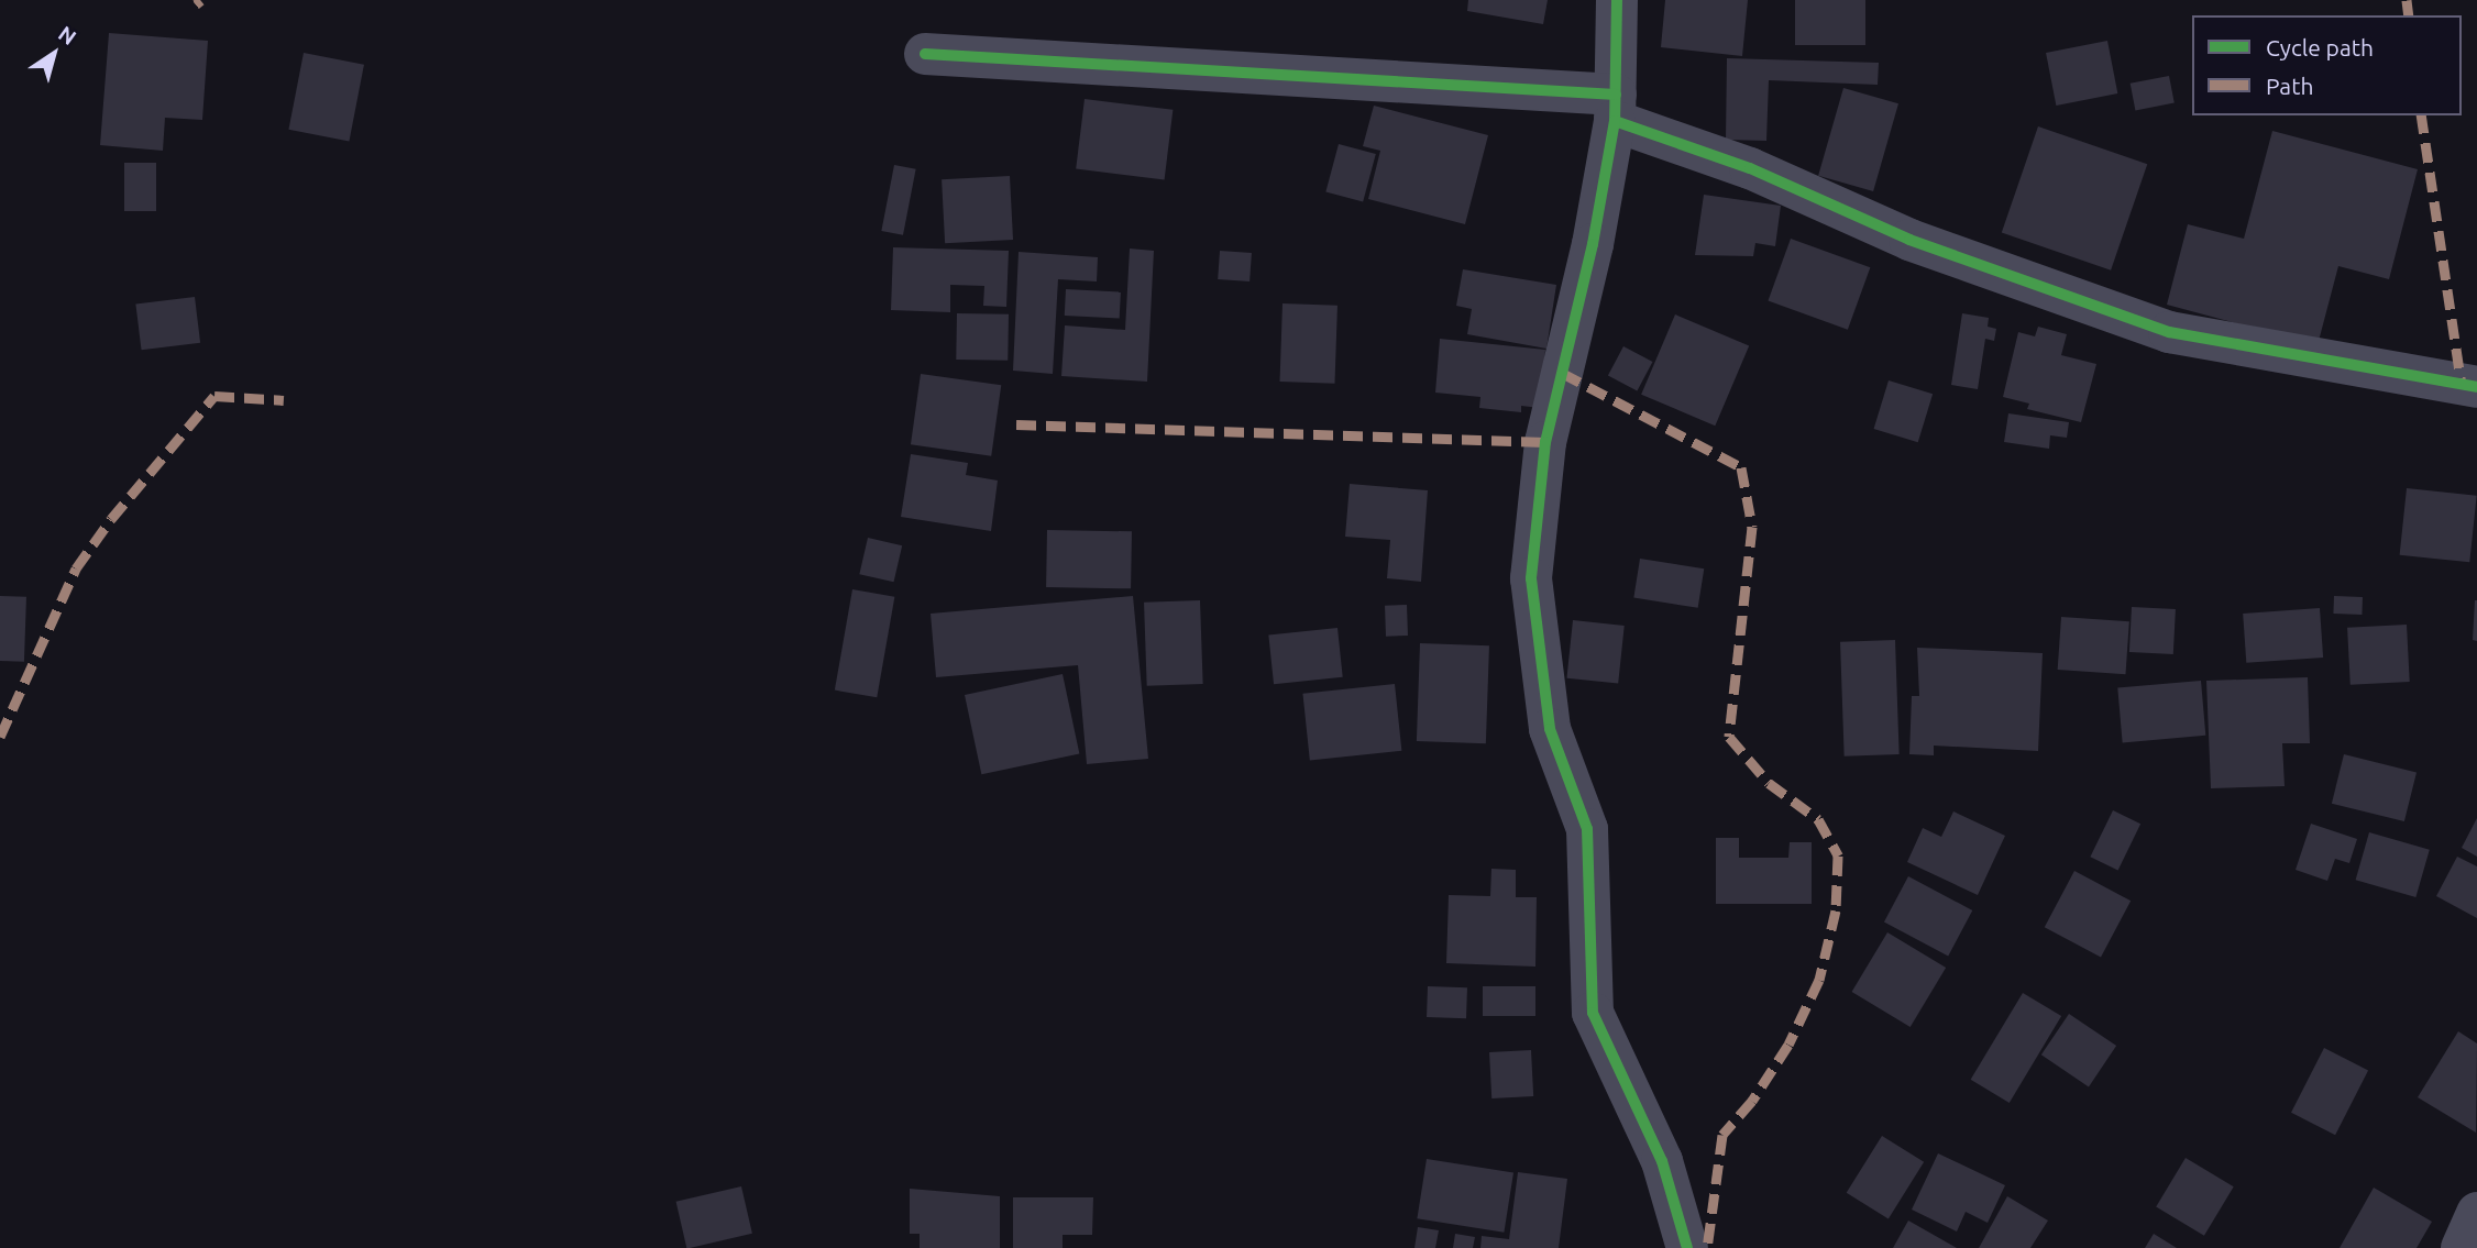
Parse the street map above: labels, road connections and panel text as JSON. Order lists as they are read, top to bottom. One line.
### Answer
{"legend":["Cycle path","Path"],"north":"top right"}
